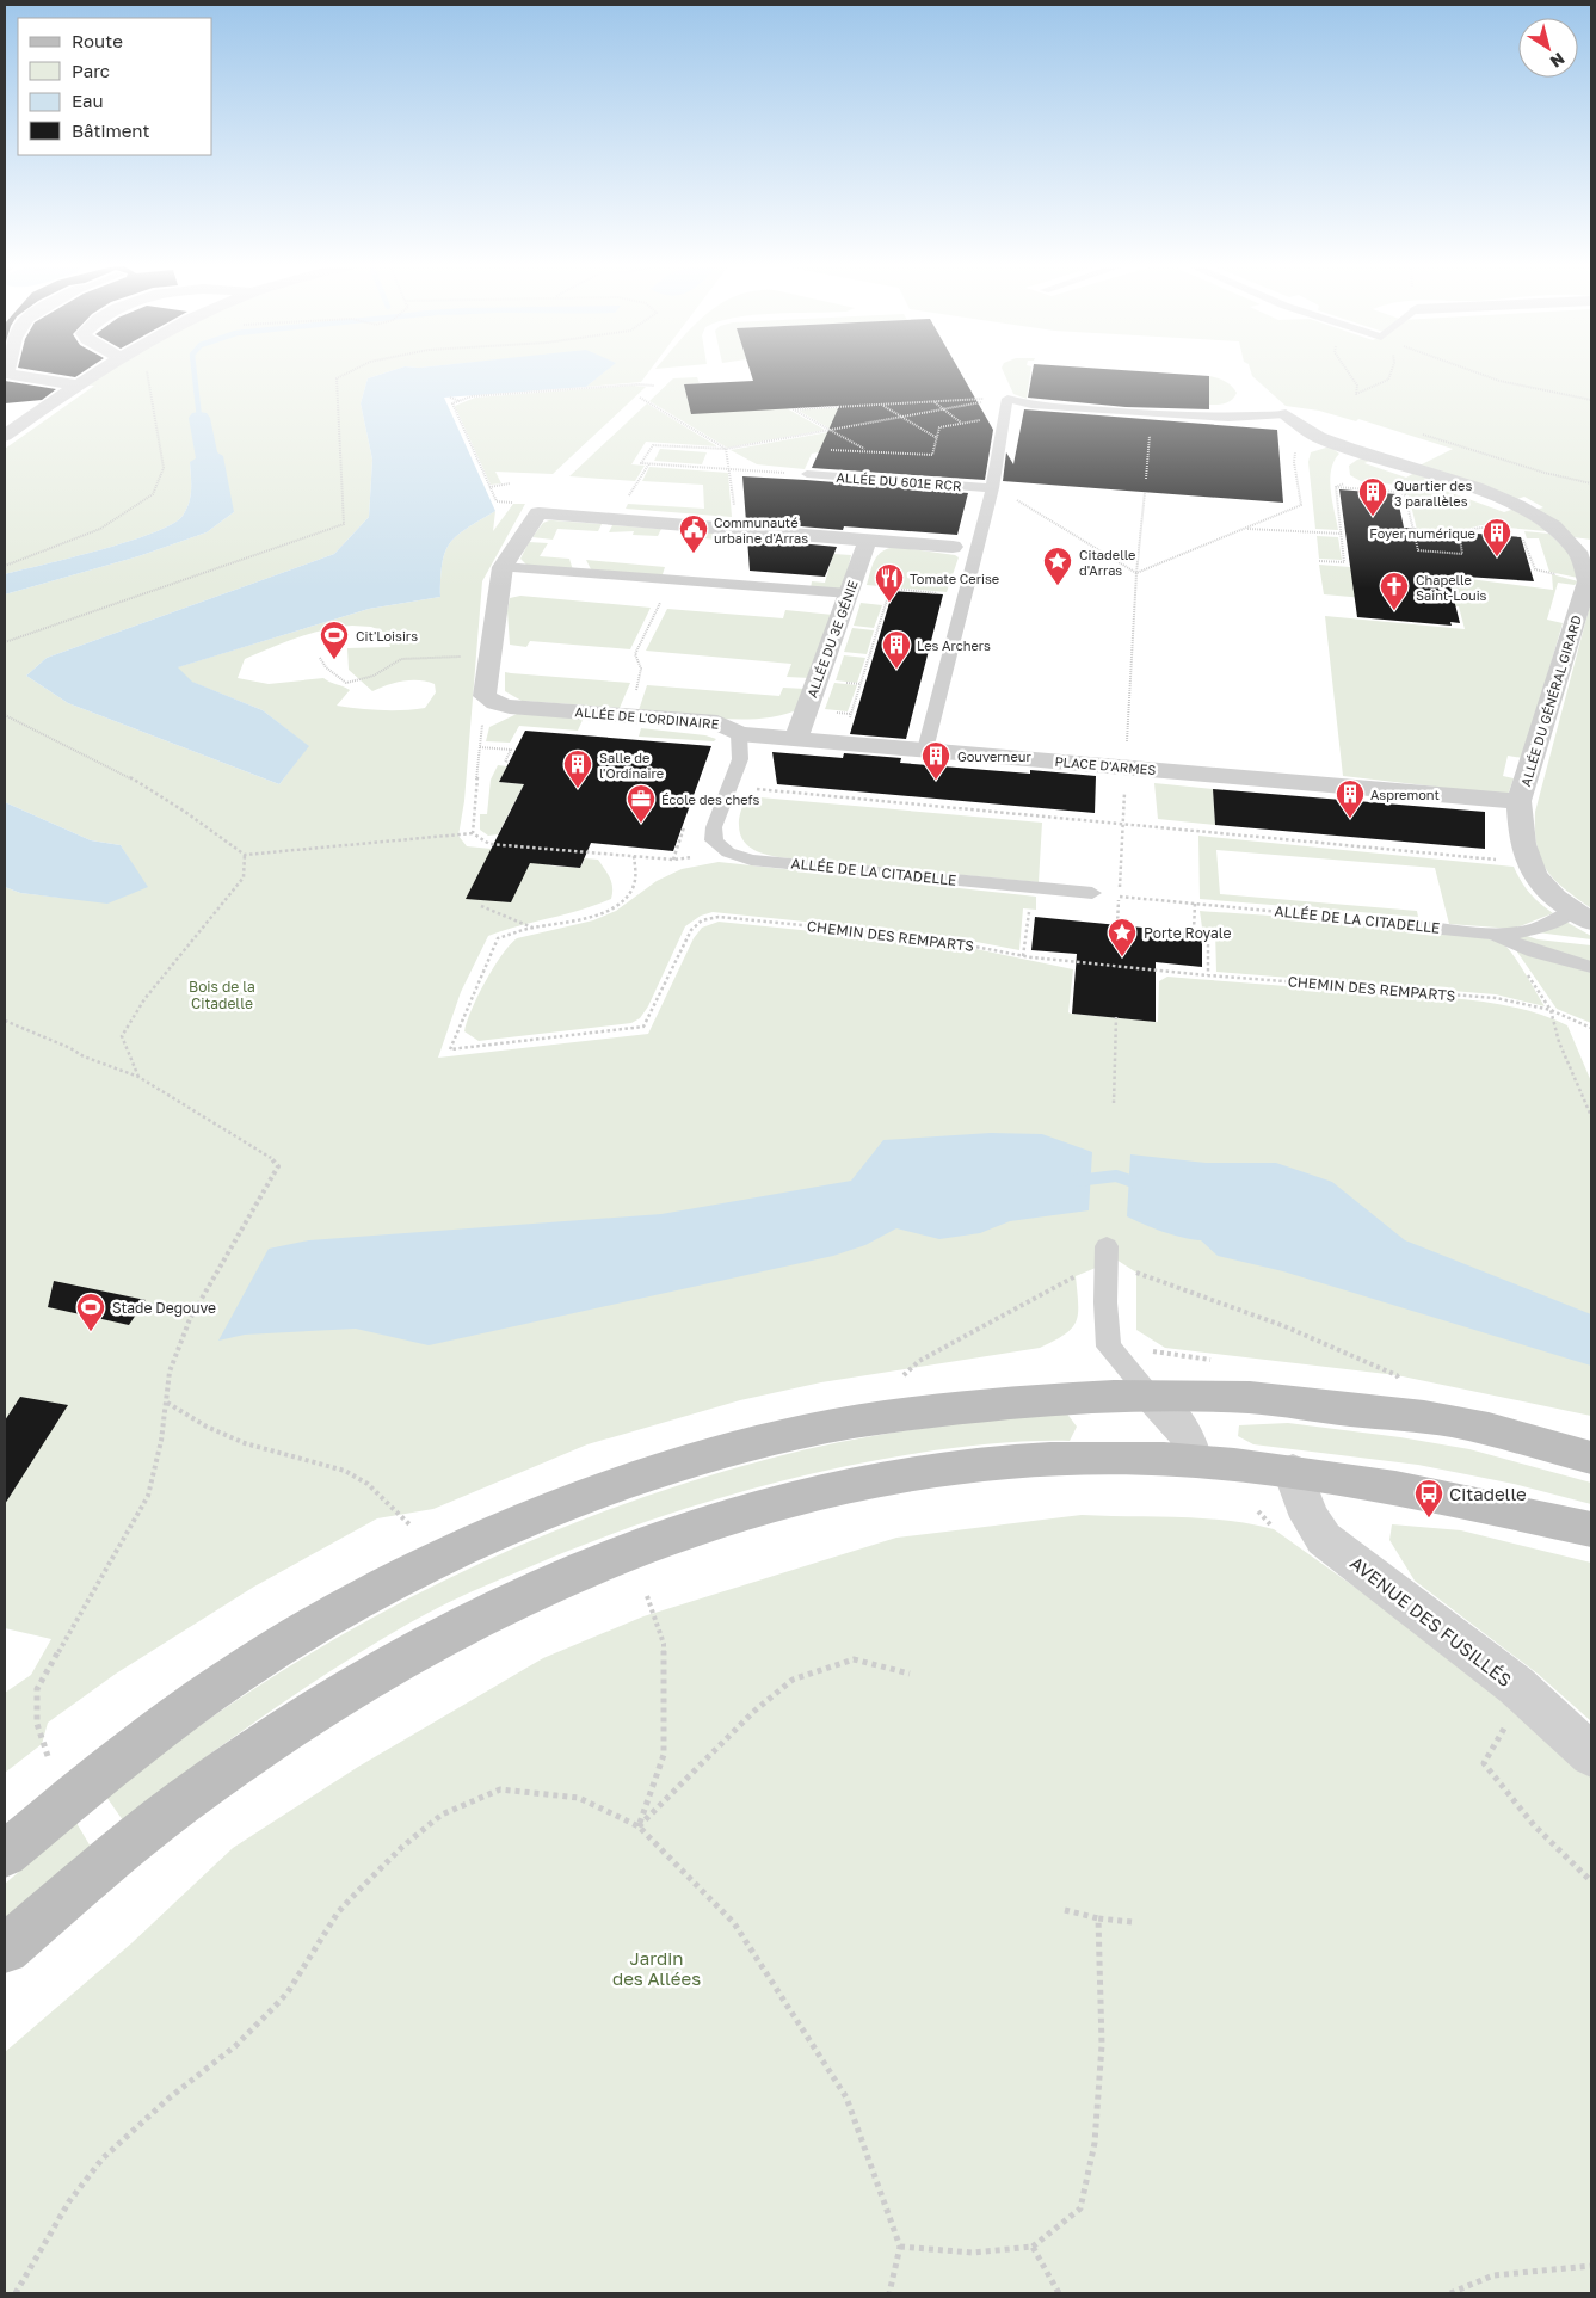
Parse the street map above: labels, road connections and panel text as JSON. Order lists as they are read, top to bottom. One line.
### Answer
{"streets":{"street":["ALLÉE DU 3E GÉNIE","ALLÉE DU GÉNÉRAL GIRARD","ALLÉE DE L'ORDINAIRE","PLACE D'ARMES","AVENUE DES FUSILLÉS"],"lane":["ALLÉE DU 601E RCR","ALLÉE DE LA CITADELLE"],"path":["CHEMIN DES REMPARTS"]},"crossings":[["ALLÉE DU 3E GÉNIE","PLACE D'ARMES"],["ALLÉE DU GÉNÉRAL GIRARD","PLACE D'ARMES"],["ALLÉE DU GÉNÉRAL GIRARD","ALLÉE DE LA CITADELLE"],["ALLÉE DE L'ORDINAIRE","PLACE D'ARMES"],["ALLÉE DE L'ORDINAIRE","ALLÉE DE LA CITADELLE"]],"parks":["Bois de la Citadelle","Jardin des Allées"],"places":{"building":["Quartier des 3 parallèles","Foyer numérique","Les Archers","Gouverneur","Salle de l'Ordinaire","Aspremont"],"public building":["Communauté urbaine d'Arras"],"place":["Citadelle d'Arras","Porte Royale"],"restaurant":["Tomate Cerise"],"church":["Chapelle Saint-Louis"],"sports":["Cit'Loisirs","Stade Degouve"],"office":["École des chefs"],"bus stop":["Citadelle"]},"legend":["Route","Parc","Eau","Bâtiment"],"north":"bottom right"}
